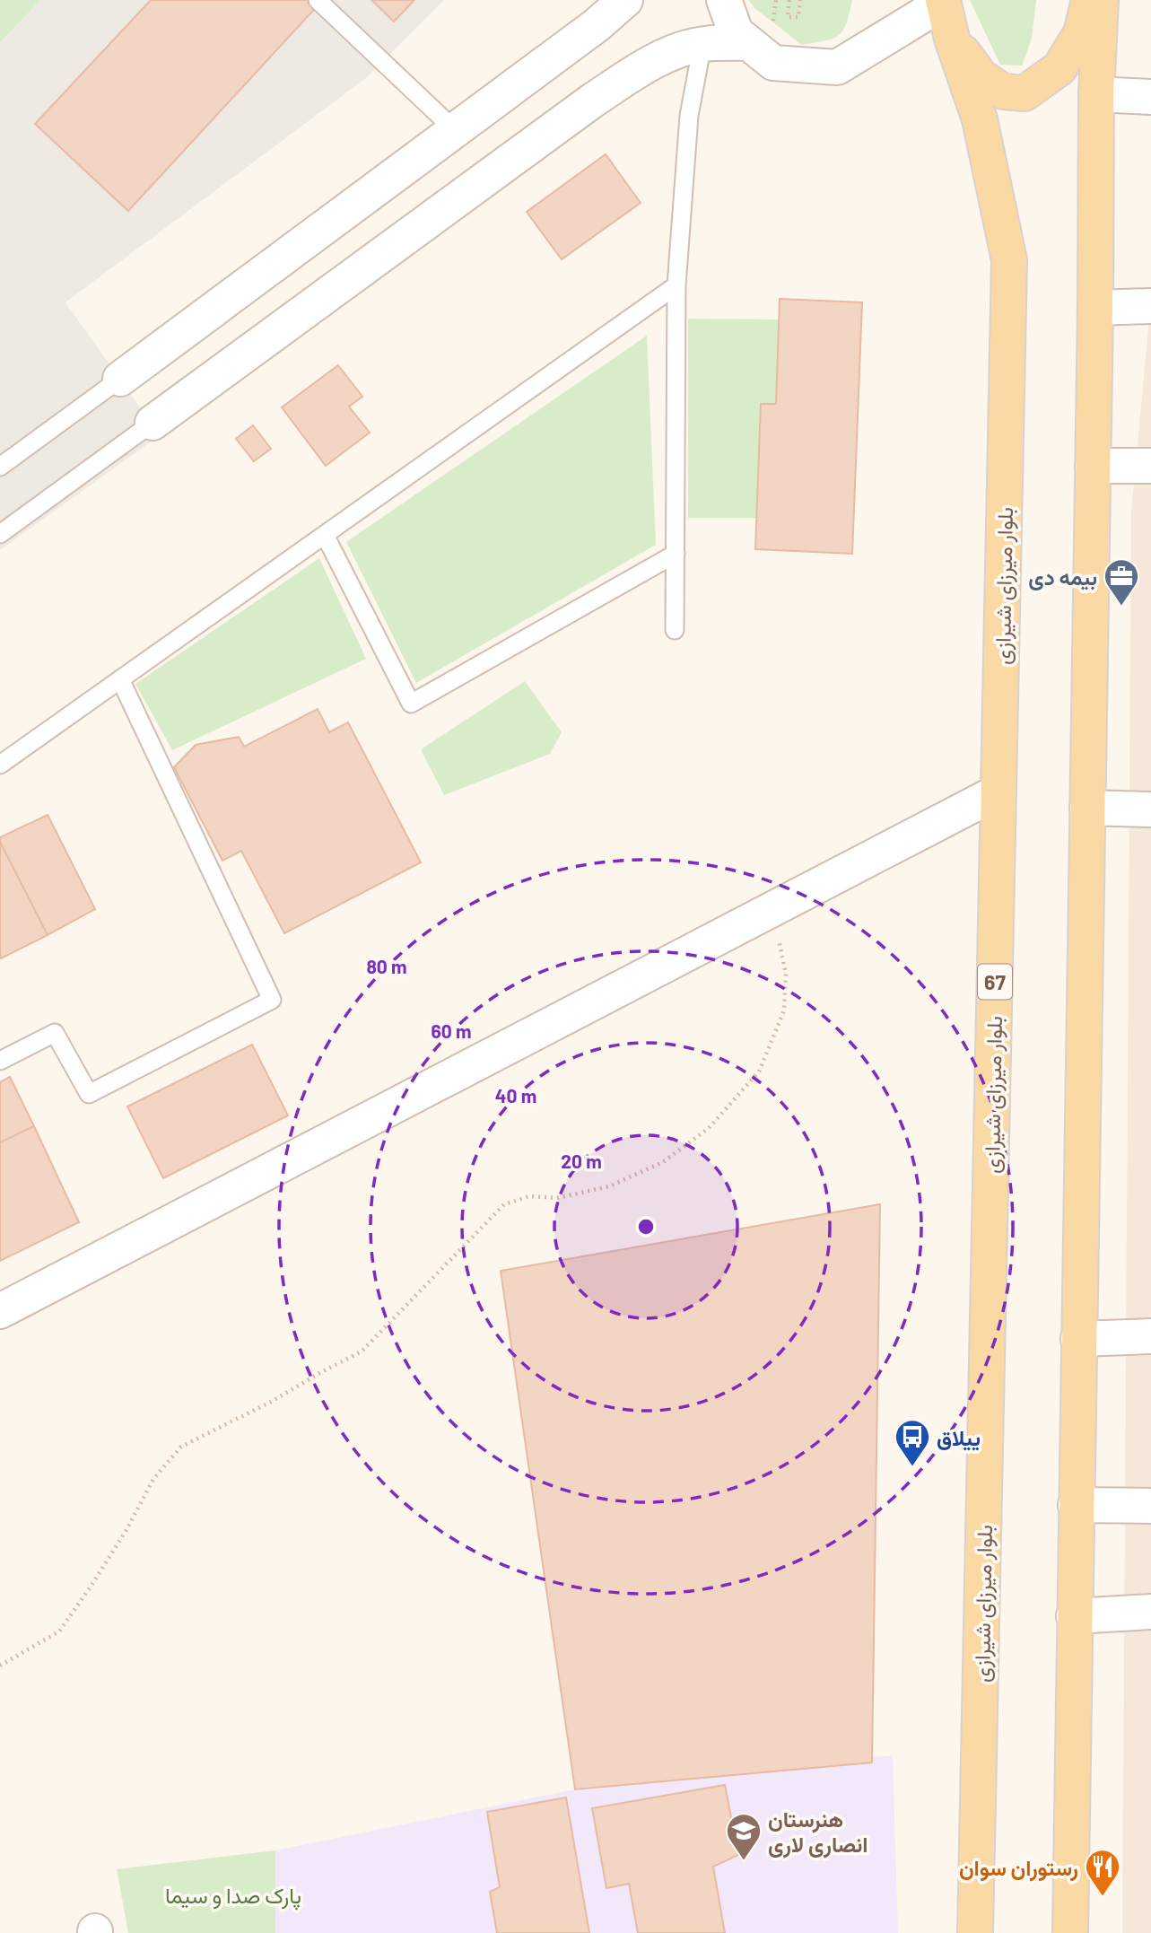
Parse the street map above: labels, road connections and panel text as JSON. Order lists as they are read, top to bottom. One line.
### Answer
{"streets":{"main road":["بلوار میرزای شیرازی","67"]},"crossings":[["بلوار میرزای شیرازی","67"]],"parks":["پارک صدا و سیما"],"places":{"office":["بیمه دی"],"bus stop":["ییلاق"],"school or university":["هنرستان انصاری لاری"],"restaurant":["رستوران سوان"]},"rings":["80 m","60 m","40 m","20 m"]}
